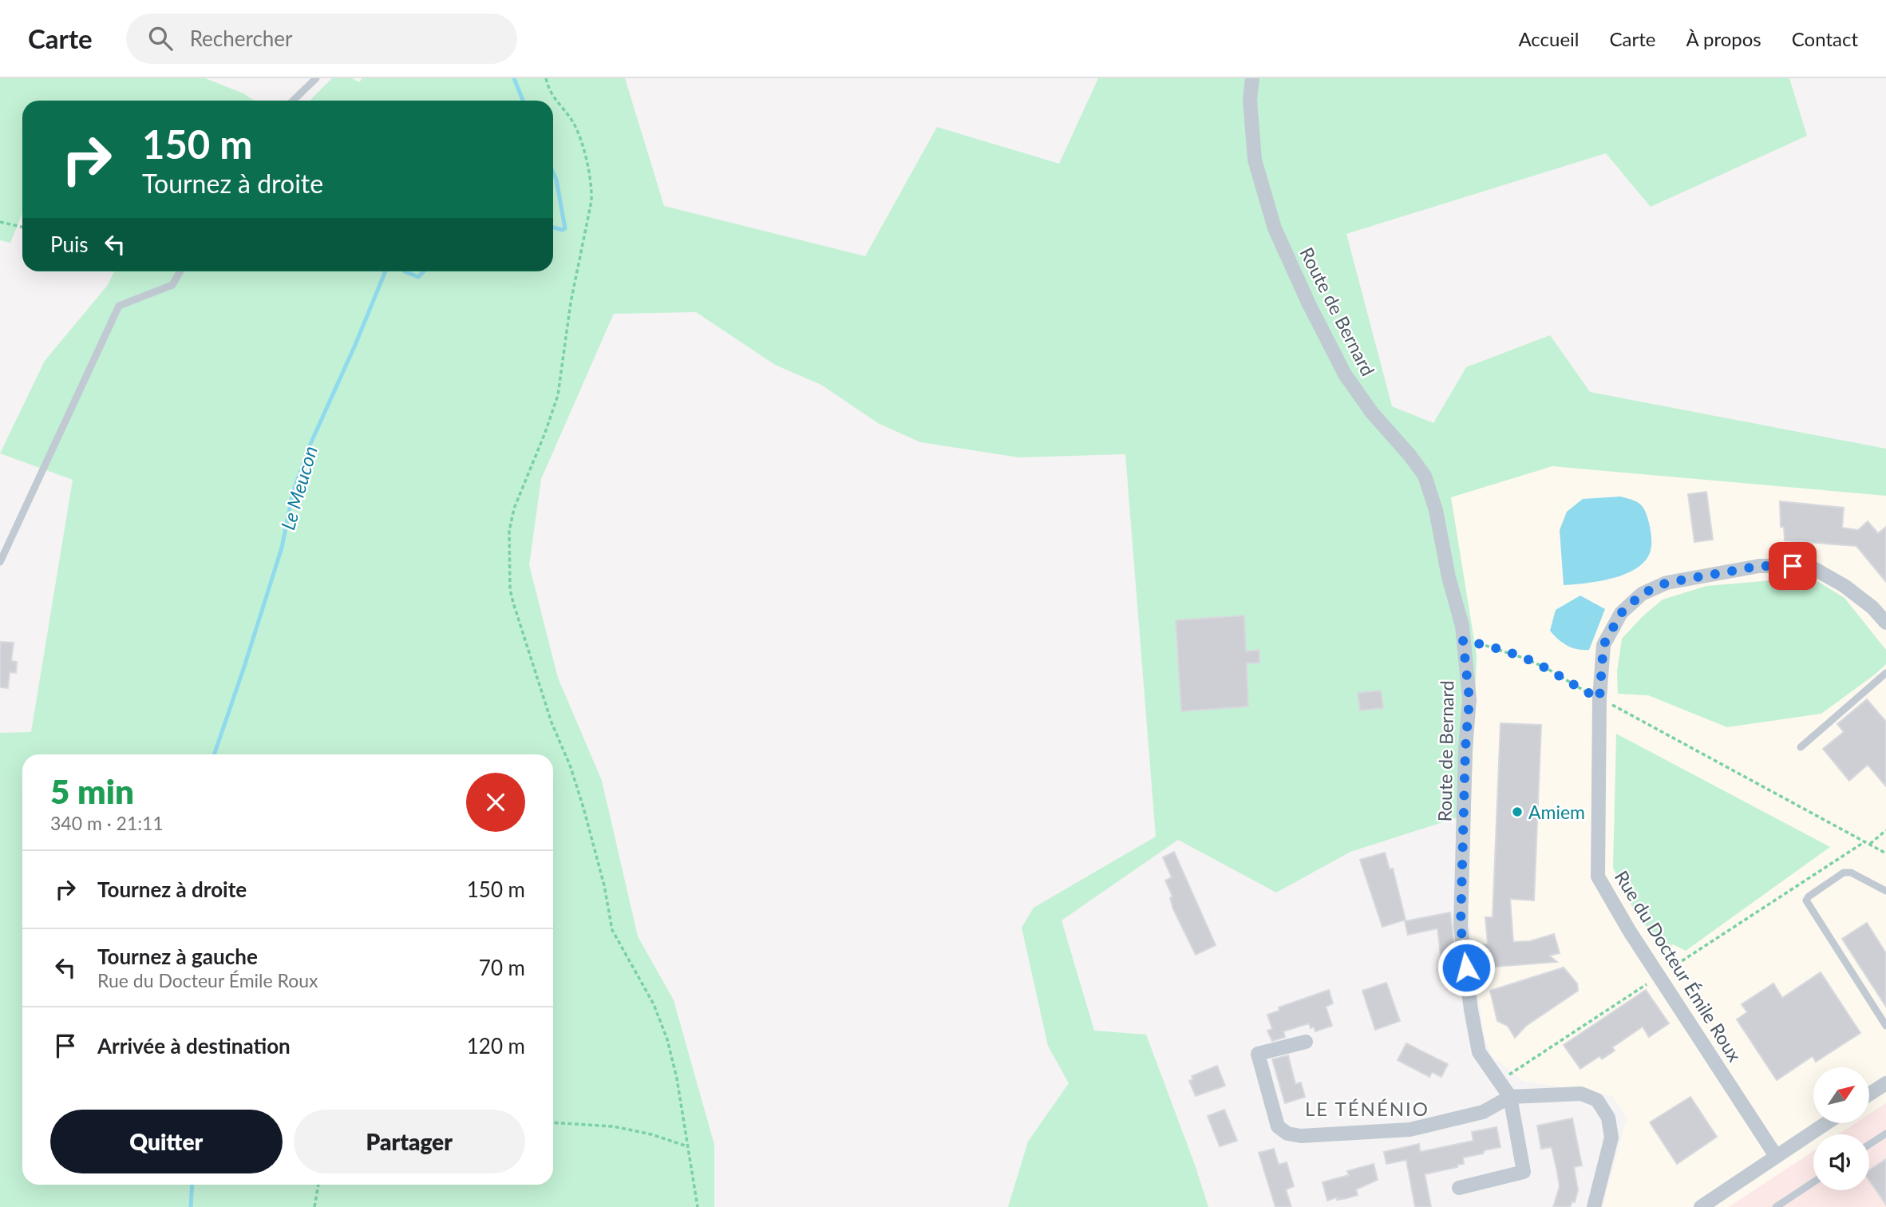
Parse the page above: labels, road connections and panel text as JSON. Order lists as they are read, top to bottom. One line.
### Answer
{"streets":{"street":["Route de Bernard","Rue du Docteur Émile Roux"]},"districts":["LE TÉNÉNIO"],"water":["Le Meucon"],"places":["Amiem"],"north":"top right","page":{"header":"Carte","search":"Rechercher","nav":["Accueil","Carte","À propos","Contact"],"turn":["150 m","Tournez à droite"],"then":"Puis","heading":["5 min","340 m · 21:11"],"list":[{"name":"Tournez à droite","value":"150 m"},{"name":"Tournez à gauche","note":"Rue du Docteur Émile Roux","value":"70 m"},{"name":"Arrivée à destination","value":"120 m"}],"buttons":["Quitter","Partager"]}}
